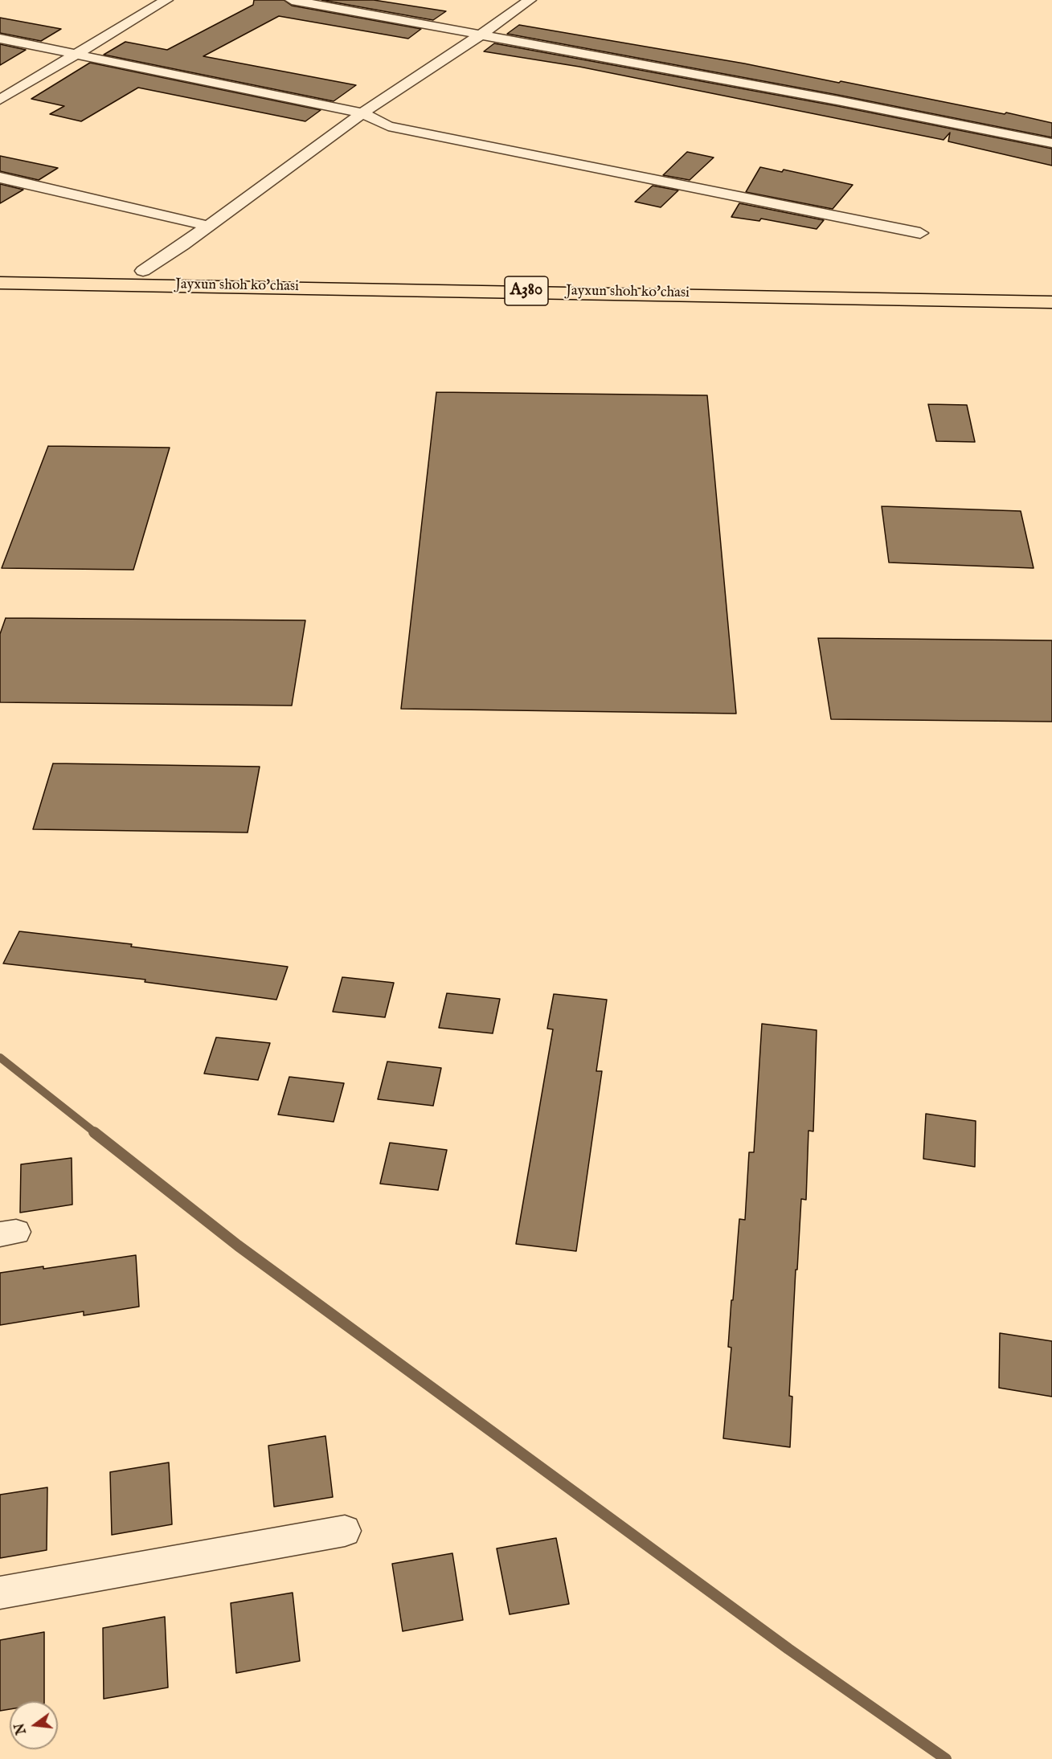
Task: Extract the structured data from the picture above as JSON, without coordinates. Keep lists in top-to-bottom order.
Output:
{
  "streets": {
    "highway": ["Jayxun shoh ko'chasi", "A380"]
  },
  "north": "left"
}
